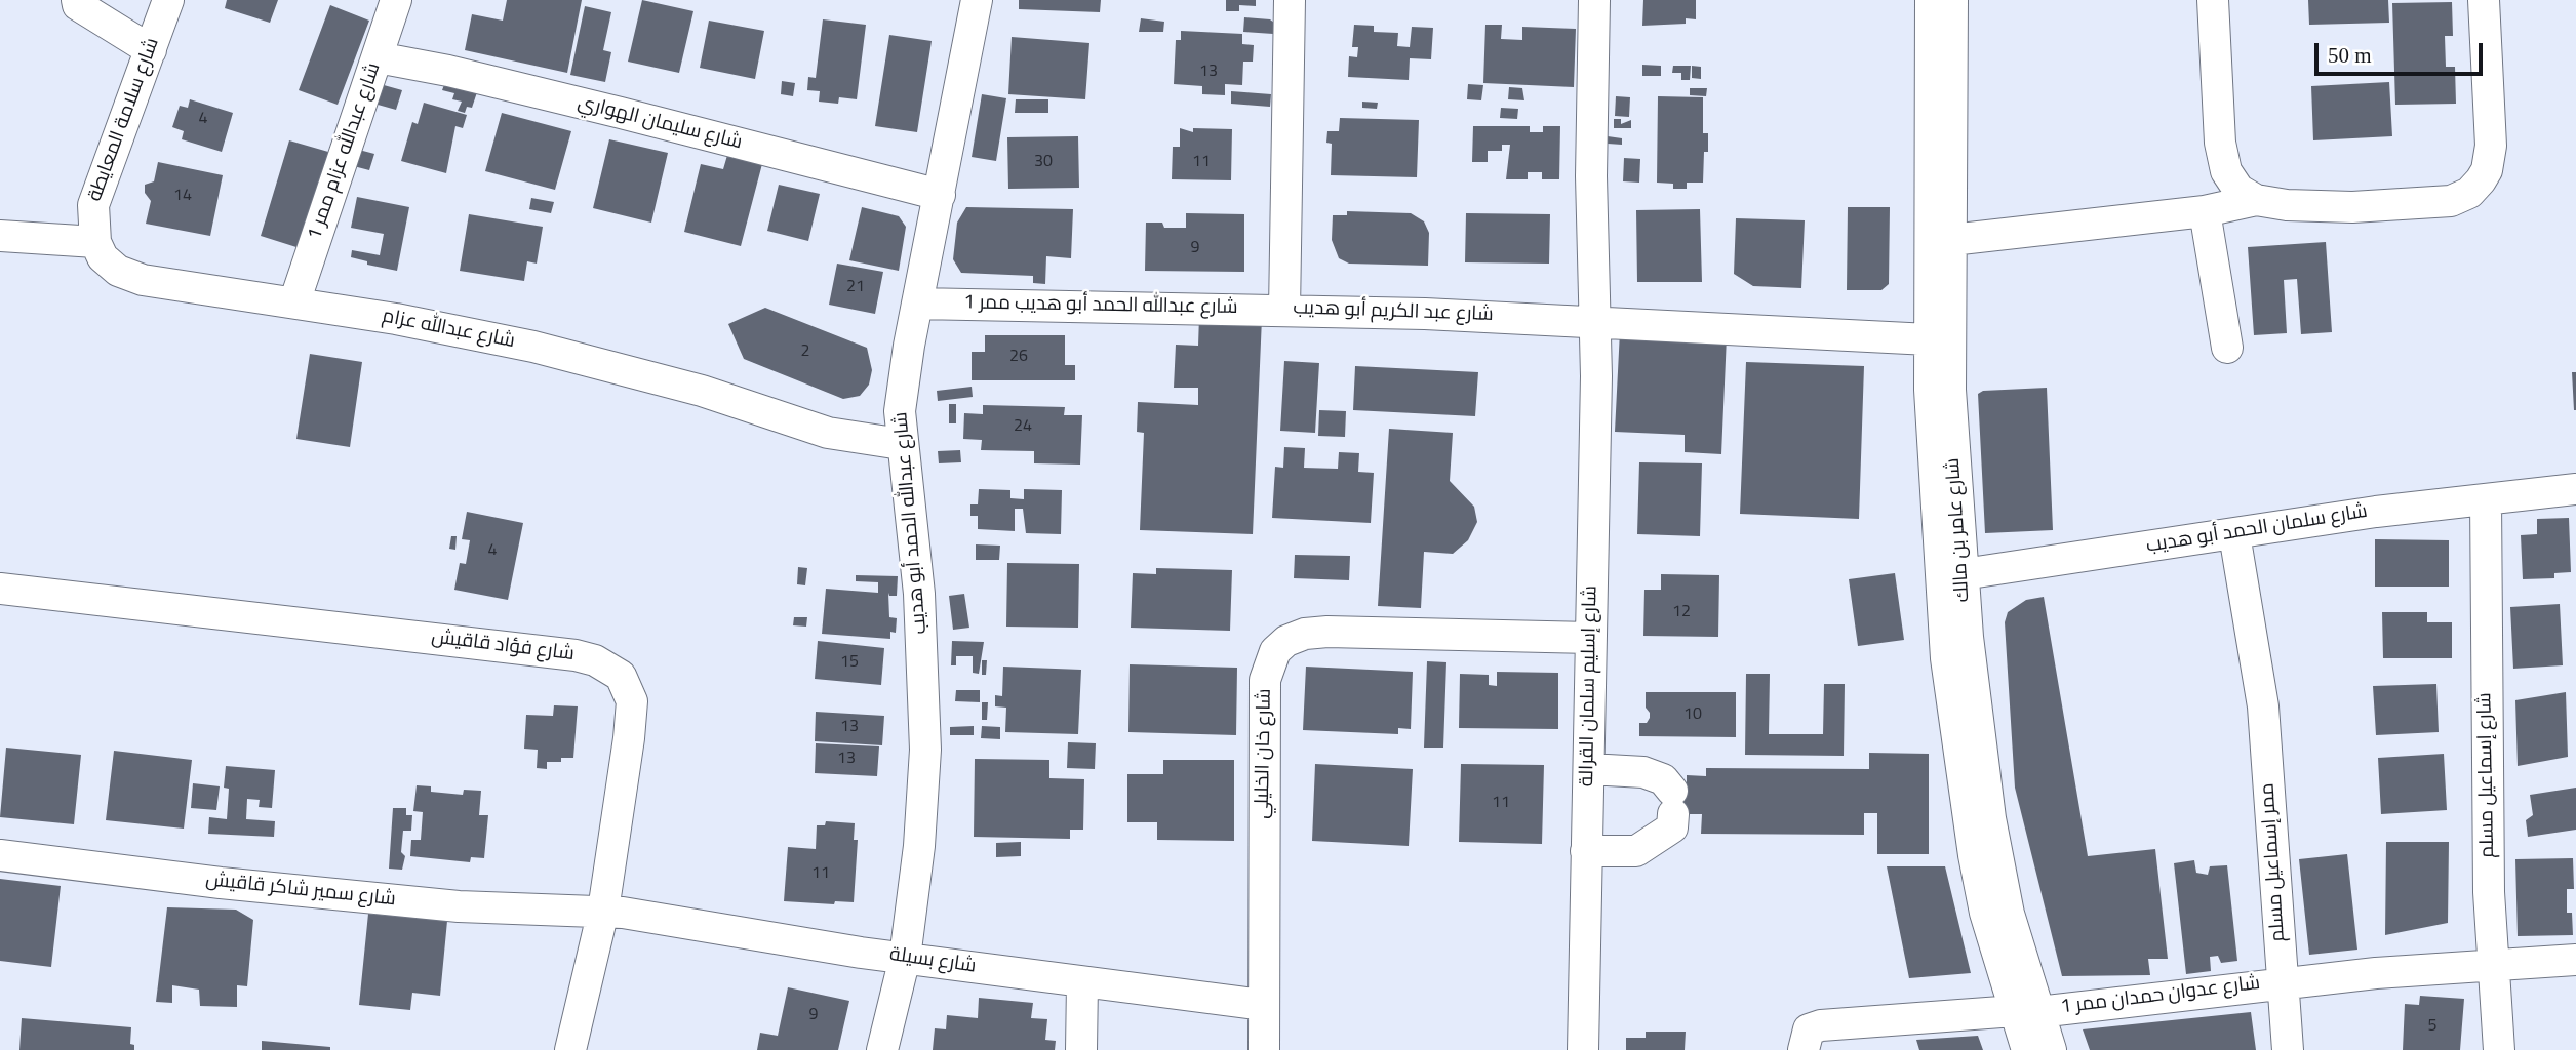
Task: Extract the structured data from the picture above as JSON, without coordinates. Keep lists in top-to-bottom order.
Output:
{
  "streets": {
    "street": [
      "شارع سلامة المعايطة",
      "شارع سليمان الهواري",
      "شارع عبدالله عزام ممر 1",
      "شارع عبدالله الحمد أبو هديب ممر 1",
      "شارع عبد الكريم أبو هديب",
      "شارع عبدالله عزام",
      "شارع عبدالله الحمد أبو هديب",
      "شارع عامر بن مالك",
      "شارع سلمان الحمد أبو هديب",
      "شارع فؤاد قاقيش",
      "شارع إسليم سلمان القرالة",
      "شارع خان الخليلي",
      "شارع إسماعيل مسلم",
      "ممر إسماعيل مسلم",
      "شارع سمير شاكر قاقيش",
      "شارع بسيلة",
      "شارع عدوان حمدان ممر 1"
    ]
  },
  "crossings": [
    ["شارع سلامة المعايطة", "شارع عبدالله عزام"],
    ["شارع سليمان الهواري", "شارع عبدالله عزام ممر 1"],
    ["شارع سليمان الهواري", "شارع عبدالله الحمد أبو هديب"],
    ["شارع عبدالله عزام ممر 1", "شارع عبدالله عزام"],
    ["شارع عبدالله الحمد أبو هديب ممر 1", "شارع عبد الكريم أبو هديب"],
    ["شارع عبدالله الحمد أبو هديب ممر 1", "شارع عبدالله الحمد أبو هديب"],
    ["شارع عبد الكريم أبو هديب", "شارع عامر بن مالك"],
    ["شارع عبد الكريم أبو هديب", "شارع إسليم سلمان القرالة"],
    ["شارع عبدالله عزام", "شارع عبدالله الحمد أبو هديب"],
    ["شارع عبدالله الحمد أبو هديب", "شارع بسيلة"],
    ["شارع عامر بن مالك", "شارع سلمان الحمد أبو هديب"],
    ["شارع عامر بن مالك", "شارع عدوان حمدان ممر 1"],
    ["شارع سلمان الحمد أبو هديب", "شارع إسماعيل مسلم"],
    ["شارع سلمان الحمد أبو هديب", "ممر إسماعيل مسلم"],
    ["شارع فؤاد قاقيش", "شارع سمير شاكر قاقيش"],
    ["شارع فؤاد قاقيش", "شارع بسيلة"],
    ["شارع إسليم سلمان القرالة", "شارع خان الخليلي"],
    ["شارع خان الخليلي", "شارع بسيلة"],
    ["ممر إسماعيل مسلم", "شارع عدوان حمدان ممر 1"],
    ["شارع سمير شاكر قاقيش", "شارع بسيلة"]
  ],
  "house_numbers": [
    "13",
    "4",
    "30",
    "11",
    "14",
    "9",
    "21",
    "2",
    "26",
    "24",
    "4",
    "12",
    "15",
    "10",
    "13",
    "13",
    "11",
    "11",
    "9",
    "5"
  ],
  "scale_bar": "50 m"
}
